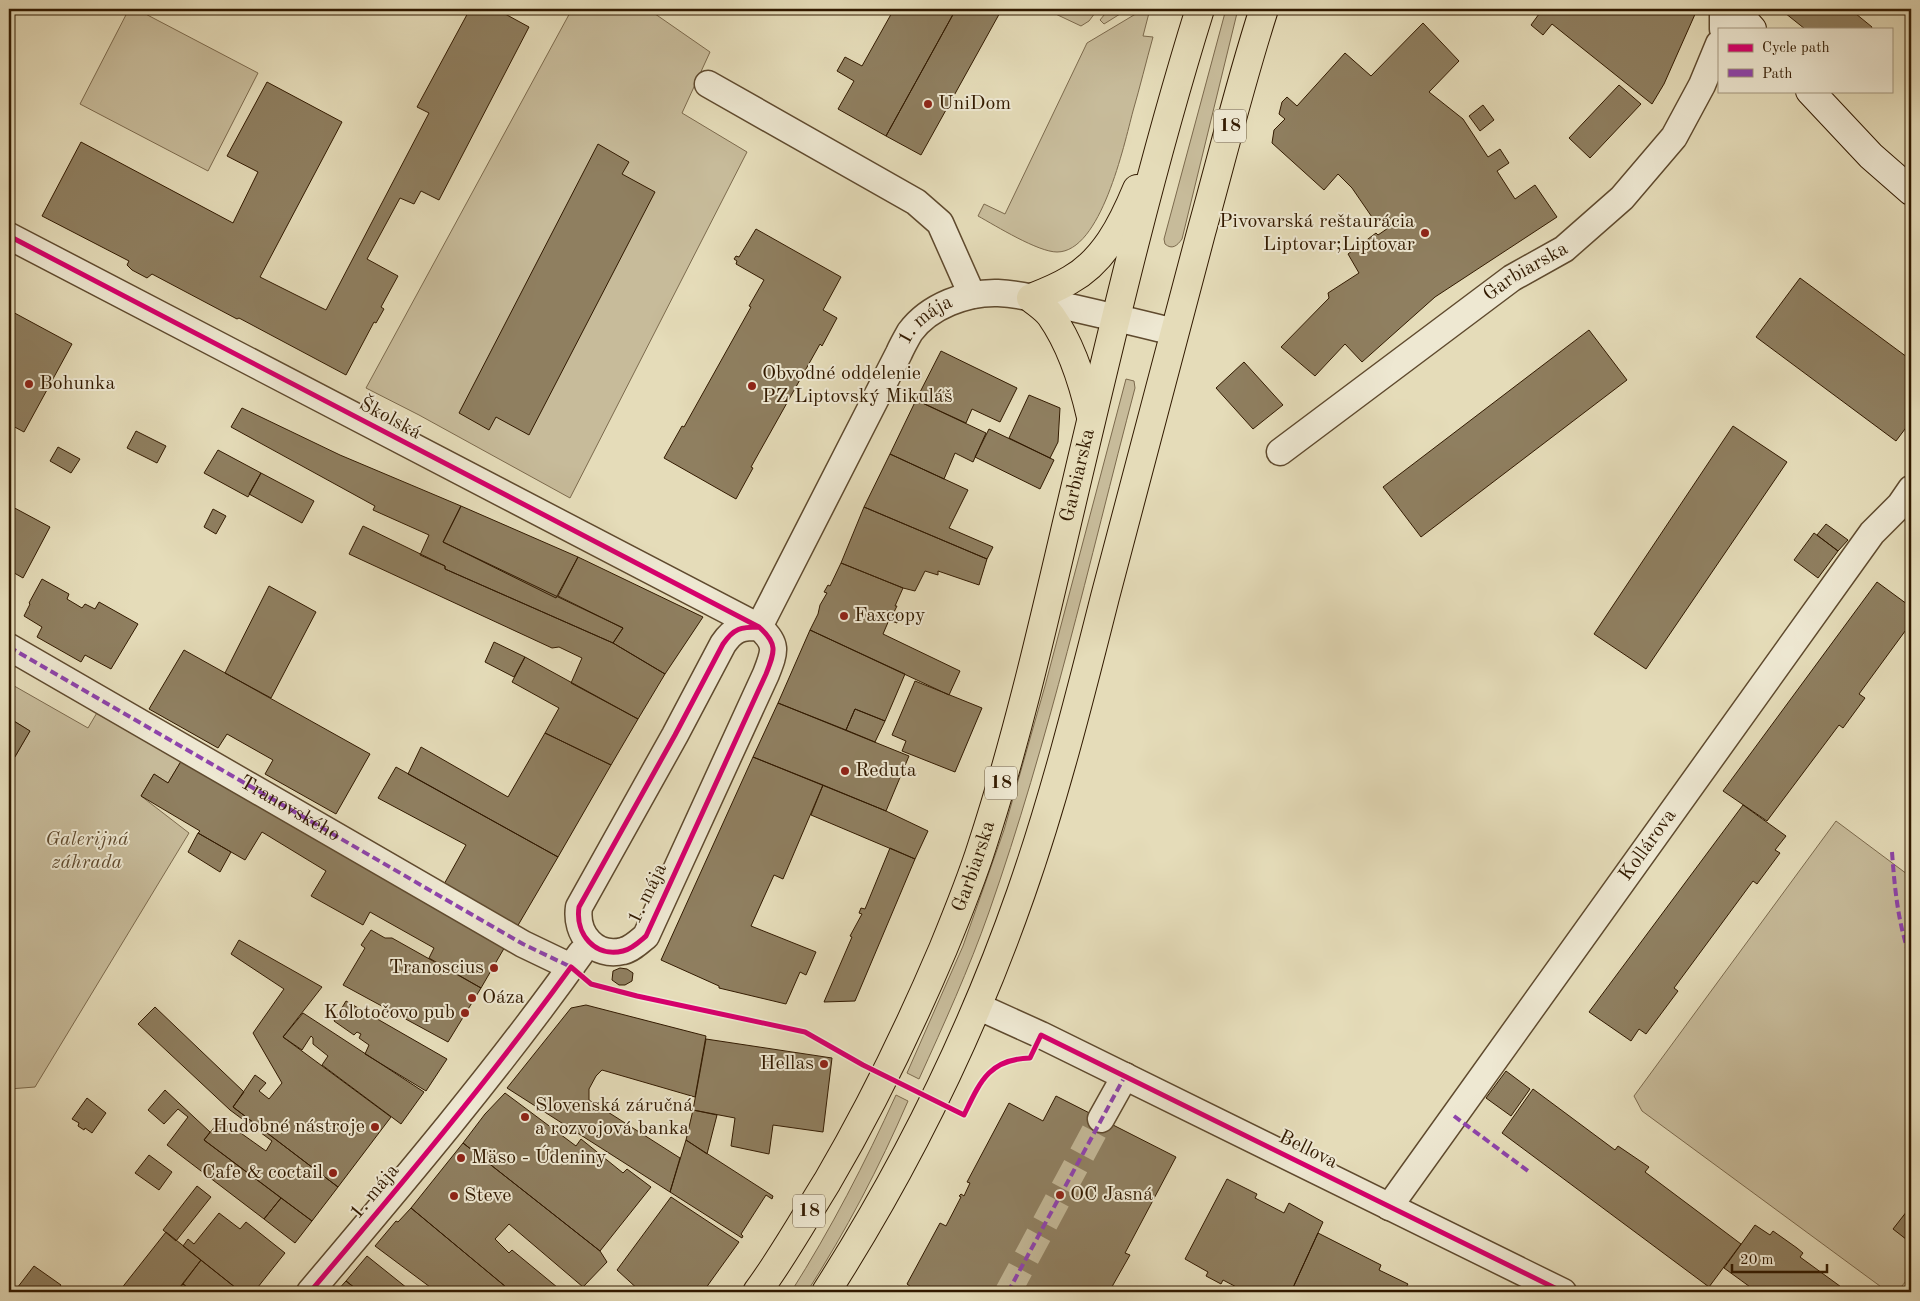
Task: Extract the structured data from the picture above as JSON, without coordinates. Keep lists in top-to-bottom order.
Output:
{
  "streets": {
    "main road": ["18", "Garbiarska"],
    "street": [
      "1. mája",
      "Školská",
      "Tranovského",
      "Kollárova",
      "Bellova"
    ]
  },
  "crossings": [
    ["18", "Garbiarska"],
    ["18", "1. mája"],
    ["18", "Bellova"],
    ["Garbiarska", "1. mája"],
    ["1. mája", "Školská"],
    ["1. mája", "Tranovského"],
    ["Kollárova", "Bellova"]
  ],
  "parks": ["Galerijná záhrada"],
  "places": [
    "UniDom",
    "Pivovarská reštaurácia Liptovar;Liptovar",
    "Bohunka",
    "Obvodné oddelenie PZ Liptovský Mikuláš",
    "Faxcopy",
    "Reduta",
    "Tranoscius",
    "Oáza",
    "Kolotočovo pub",
    "Hellas",
    "Slovenská záručná a rozvojová banka",
    "Hudobné nástroje",
    "Mäso - Údeniny",
    "Cafe & coctail",
    "OC Jasná",
    "Steve"
  ],
  "legend": ["Cycle path", "Path"],
  "scale_bar": "20 m"
}
